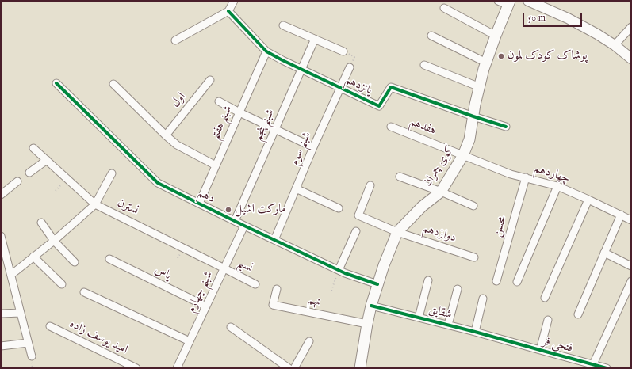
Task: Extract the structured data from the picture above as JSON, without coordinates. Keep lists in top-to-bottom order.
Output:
{
  "streets": {
    "main road": ["کوی چمران"],
    "street": [
      "پانزدهم",
      "اول",
      "شبنم هفتم",
      "شبنم پنجم",
      "هفدهم",
      "شبنم سوم",
      "چهاردهم",
      "دهم",
      "نسترن",
      "محسن",
      "دوازدهم",
      "نسیم",
      "یاس",
      "شبنم چهارم",
      "نهم",
      "شقایق",
      "امید یوسف زاده",
      "فتحی فر"
    ]
  },
  "crossings": [
    ["پانزدهم", "شبنم هفتم"],
    ["پانزدهم", "شبنم پنجم"],
    ["پانزدهم", "شبنم سوم"],
    ["پانزدهم", "کوی چمران"],
    ["شبنم هفتم", "دهم"],
    ["شبنم پنجم", "دهم"],
    ["هفدهم", "کوی چمران"],
    ["هفدهم", "چهاردهم"],
    ["شبنم سوم", "دهم"],
    ["کوی چمران", "چهاردهم"],
    ["کوی چمران", "دهم"],
    ["کوی چمران", "دوازدهم"],
    ["کوی چمران", "نهم"],
    ["کوی چمران", "شقایق"],
    ["چهاردهم", "محسن"],
    ["دهم", "شبنم چهارم"],
    ["نسترن", "نسیم"],
    ["نسترن", "شبنم چهارم"],
    ["نسیم", "شبنم چهارم"],
    ["یاس", "شبنم چهارم"],
    ["شقایق", "فتحی فر"]
  ],
  "places": ["پوشاک کودک لمون", "مارکت اشیل"],
  "scale_bar": "50 m"
}
